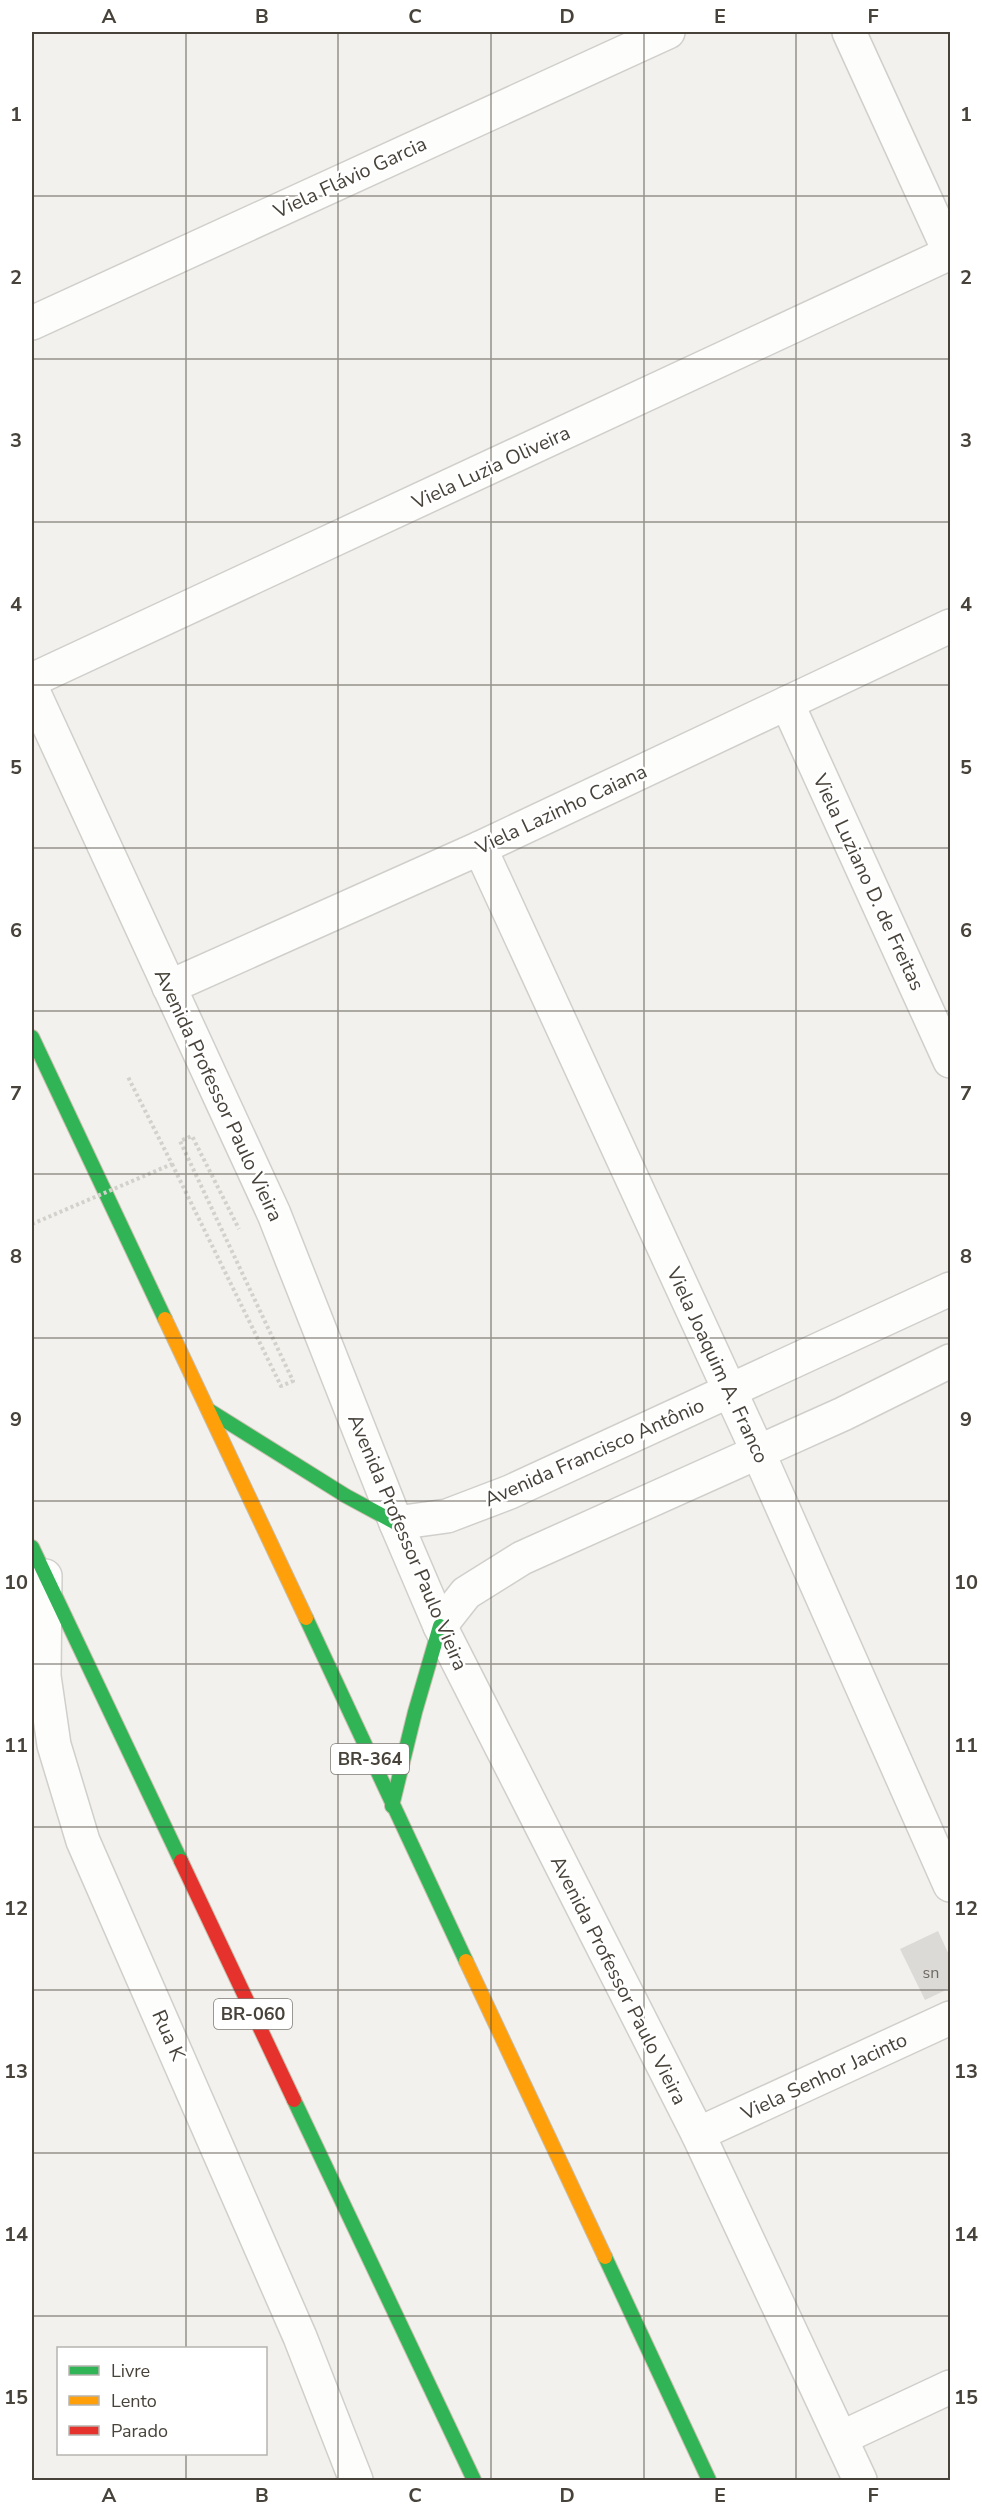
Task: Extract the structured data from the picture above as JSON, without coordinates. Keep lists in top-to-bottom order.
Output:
{
  "streets": {
    "highway": ["BR-364", "BR-060"],
    "street": [
      "Viela Flávio Garcia",
      "Viela Luzia Oliveira",
      "Viela Lazinho Caiana",
      "Viela Luziano D. de Freitas",
      "Avenida Professor Paulo Vieira",
      "Viela Joaquim A. Franco",
      "Avenida Francisco Antônio",
      "Rua K",
      "Viela Senhor Jacinto"
    ]
  },
  "crossings": [
    ["Viela Lazinho Caiana", "Viela Luziano D. de Freitas"],
    ["Viela Lazinho Caiana", "Avenida Professor Paulo Vieira"],
    ["Viela Lazinho Caiana", "Viela Joaquim A. Franco"],
    ["Avenida Professor Paulo Vieira", "Avenida Francisco Antônio"],
    ["Avenida Professor Paulo Vieira", "Viela Senhor Jacinto"],
    ["Viela Joaquim A. Franco", "Avenida Francisco Antônio"],
    ["BR-060", "Rua K"]
  ],
  "house_numbers": ["sn"],
  "legend": ["Livre", "Lento", "Parado"],
  "grid": {
    "columns": [
      "A",
      "B",
      "C",
      "D",
      "E",
      "F"
    ],
    "rows": [
      "1",
      "2",
      "3",
      "4",
      "5",
      "6",
      "7",
      "8",
      "9",
      "10",
      "11",
      "12",
      "13",
      "14",
      "15"
    ]
  }
}
